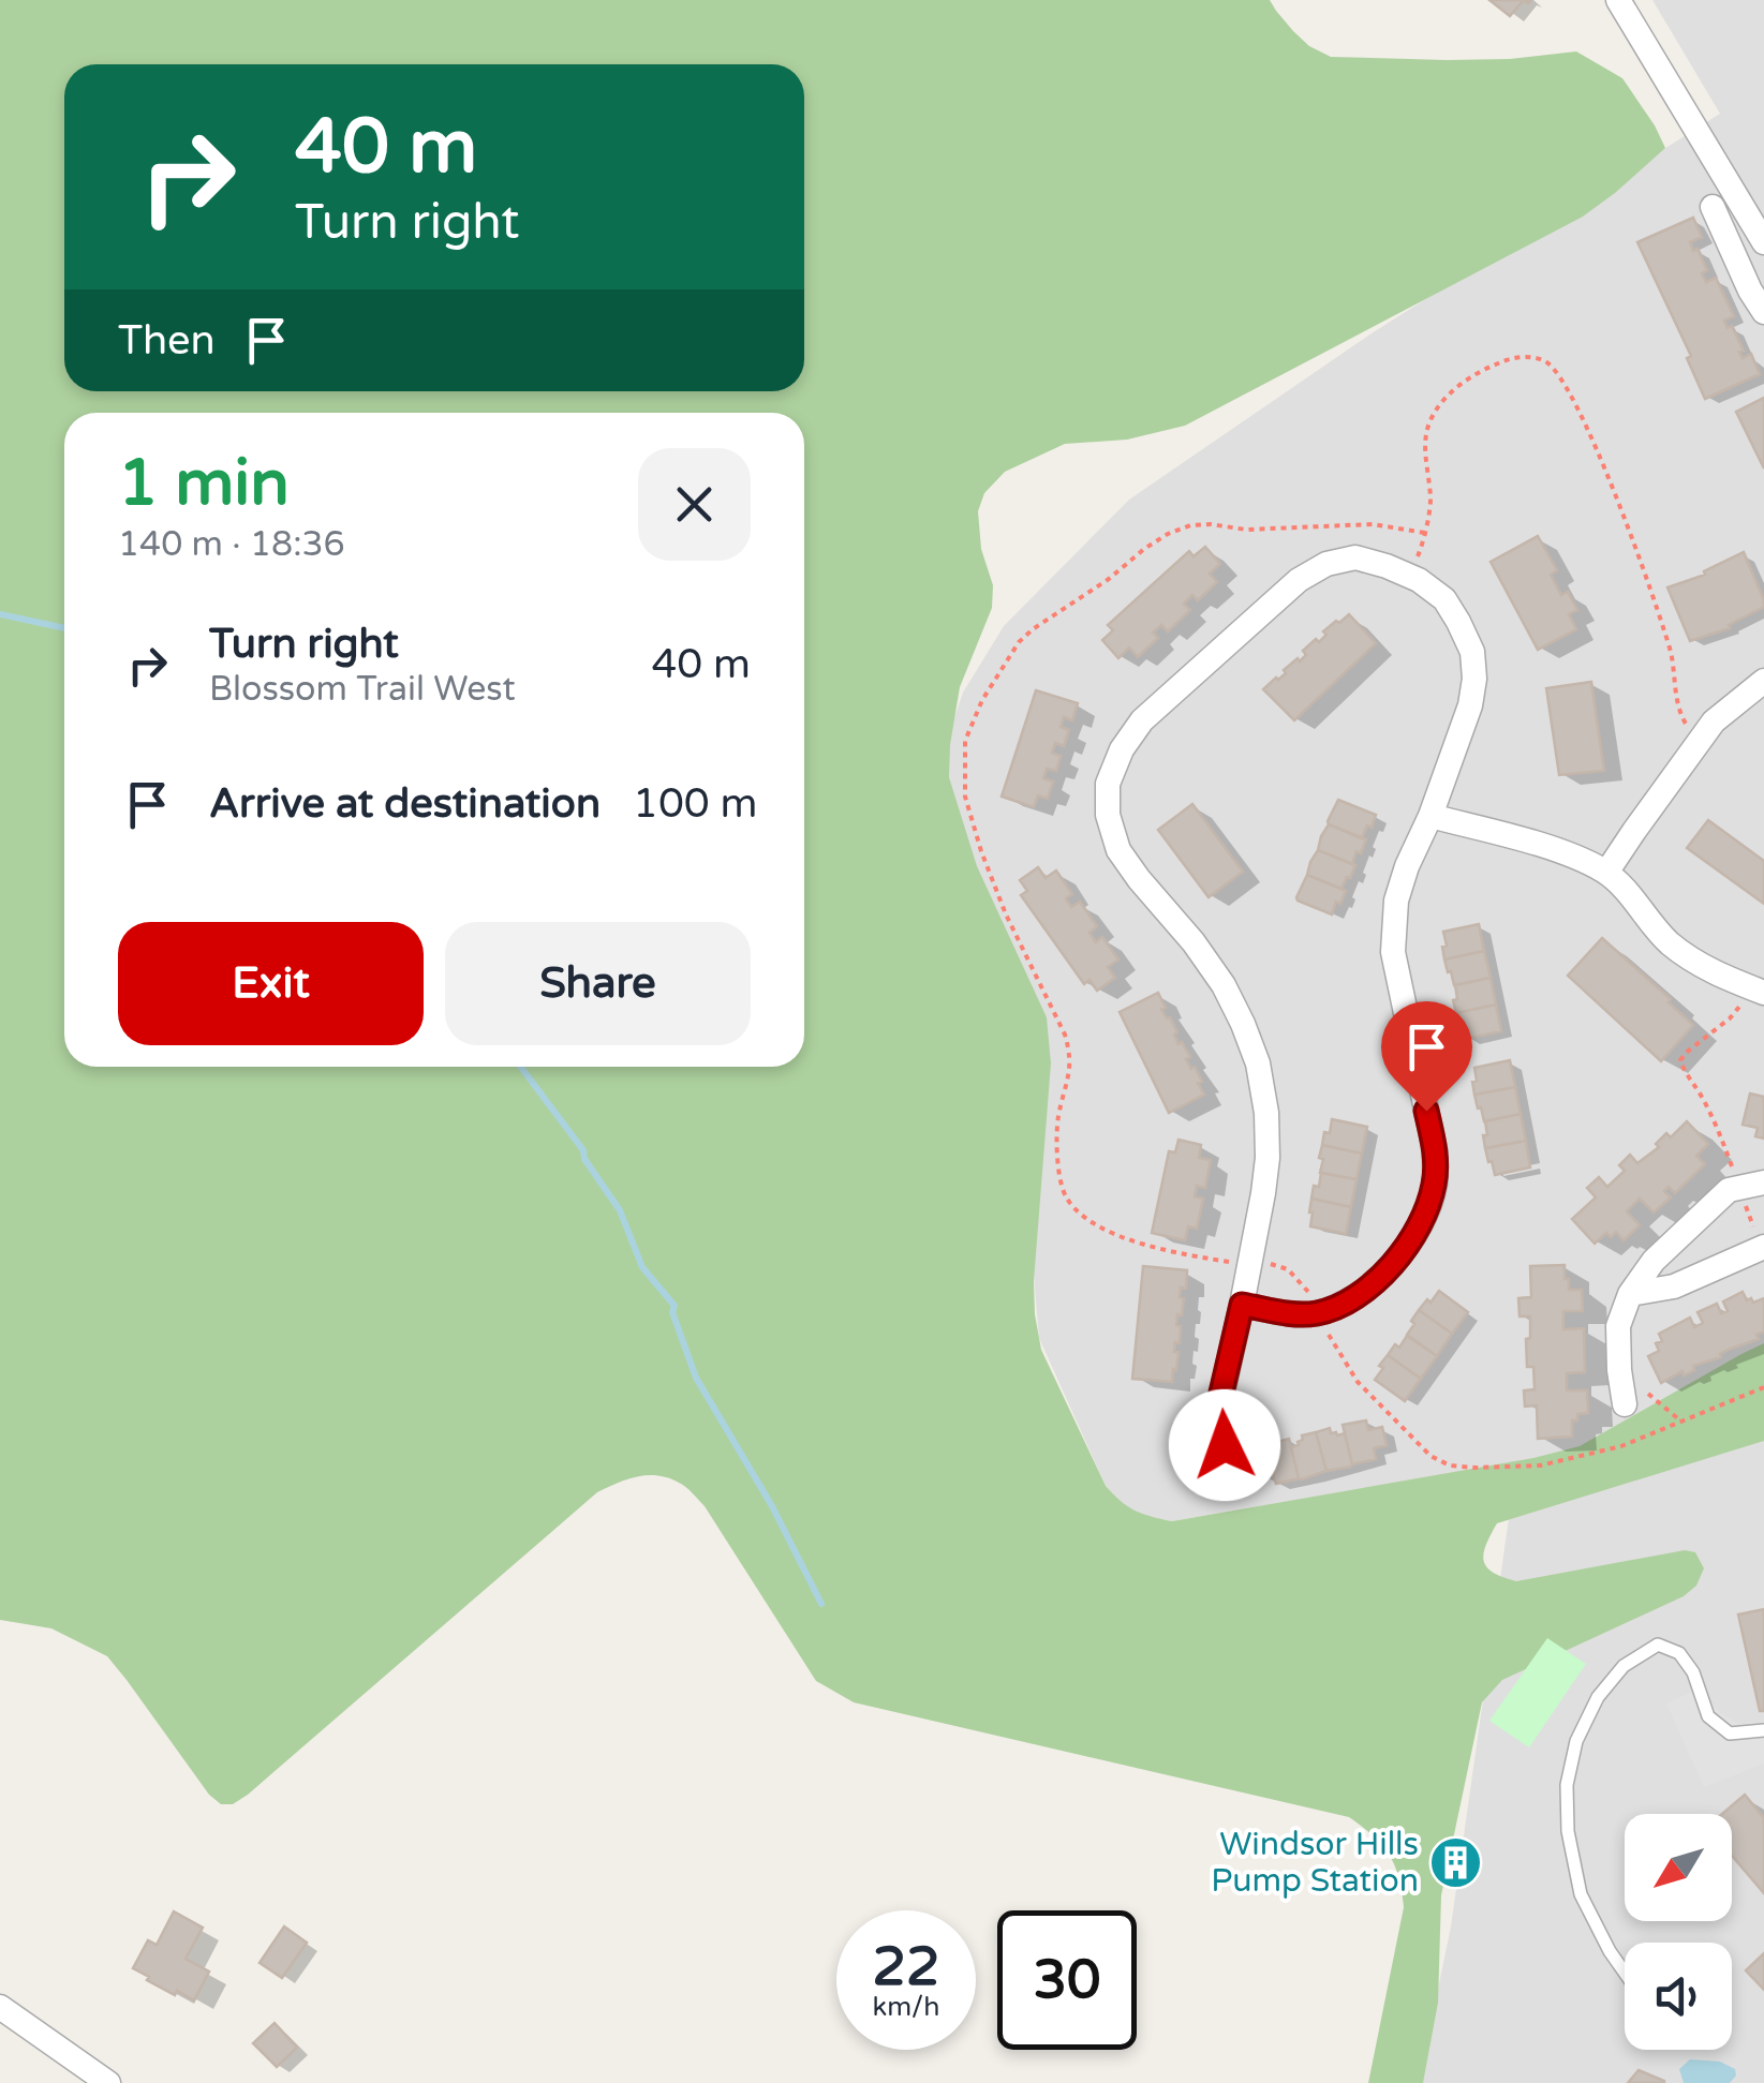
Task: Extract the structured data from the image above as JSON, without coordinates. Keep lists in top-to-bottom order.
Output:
{
  "places": {
    "building": ["Windsor Hills Pump Station"]
  },
  "north": "bottom left",
  "page": {
    "turn": ["40 m", "Turn right"],
    "then": "Then",
    "heading": ["1 min", "140 m · 18:36"],
    "list": [
      {
        "name": "Turn right",
        "note": "Blossom Trail West",
        "value": "40 m"
      },
      {
        "name": "Arrive at destination",
        "value": "100 m"
      }
    ],
    "buttons": ["Exit", "Share"],
    "speed": "22 km/h",
    "limit": "30"
  }
}
